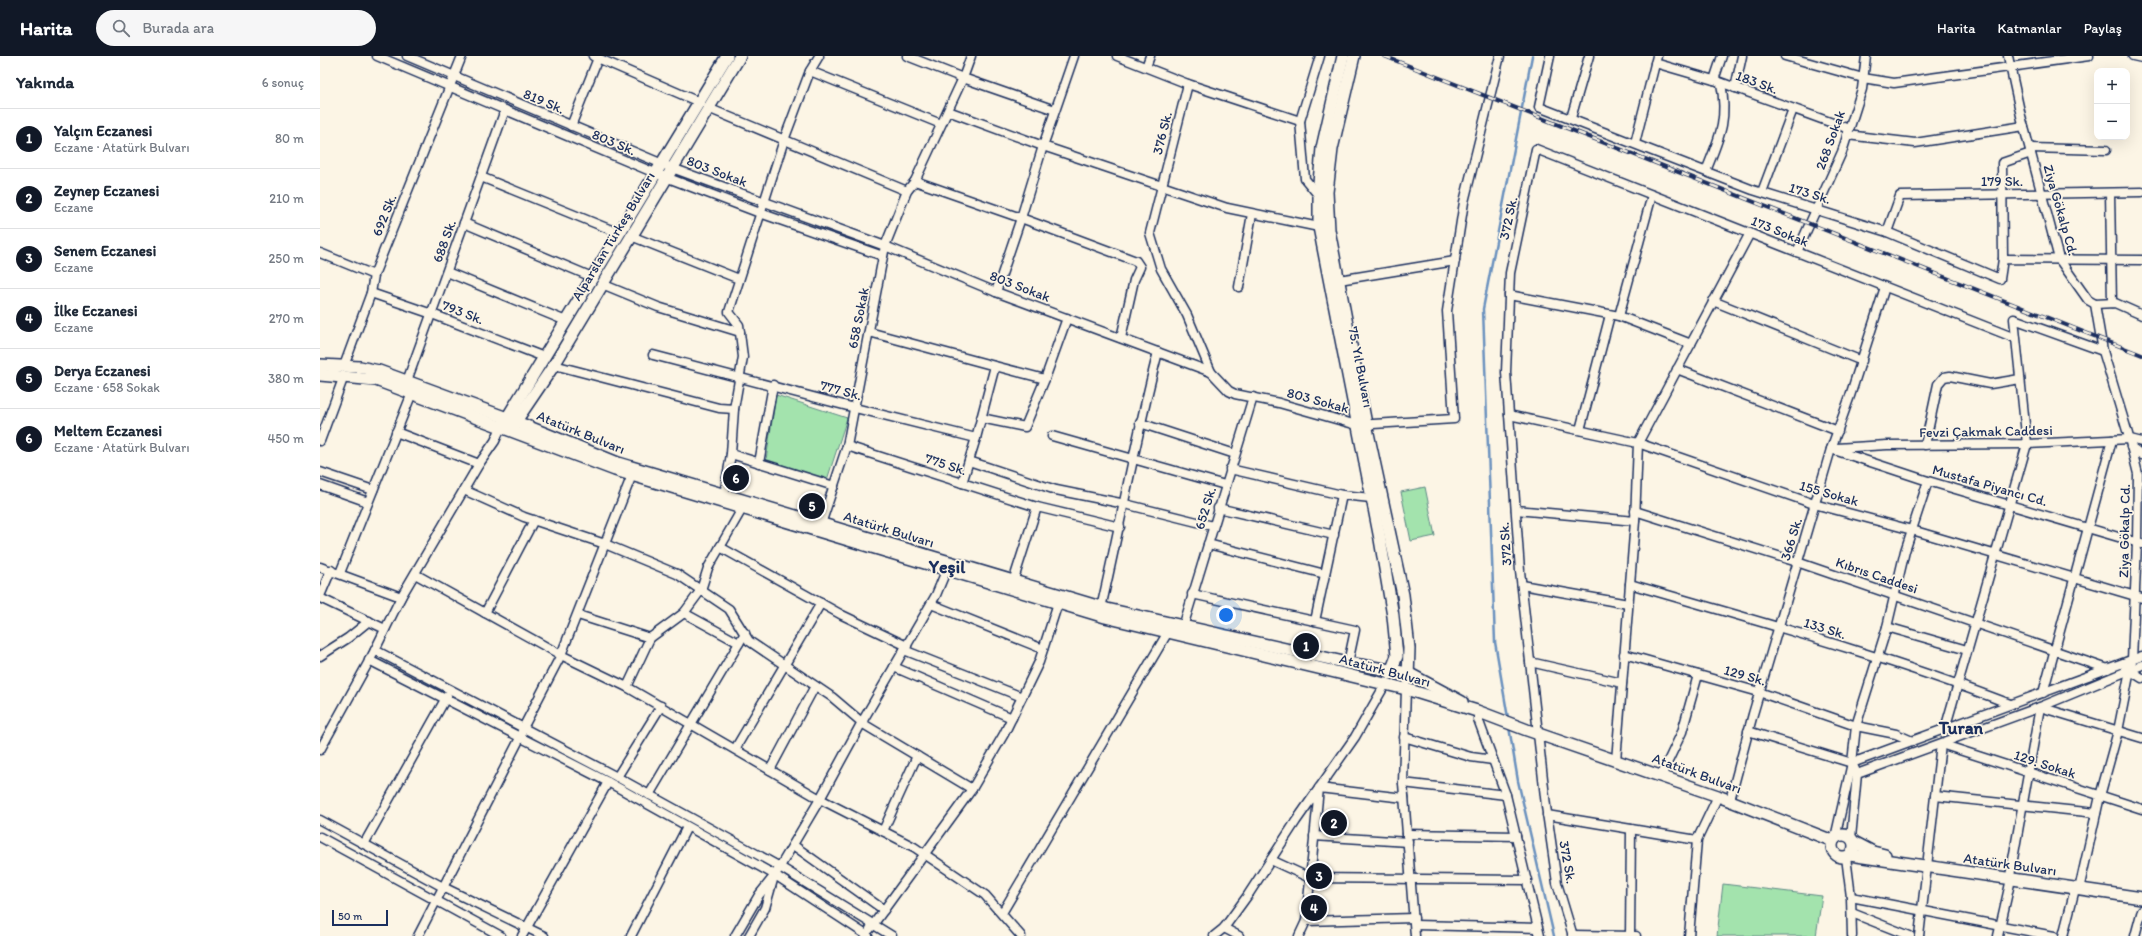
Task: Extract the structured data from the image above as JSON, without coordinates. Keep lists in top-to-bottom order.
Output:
{
  "streets": {
    "main road": ["Alparslan Türkeş Bulvarı", "75. Yıl Bulvarı", "Atatürk Bulvarı"],
    "street": [
      "183 Sk.",
      "819 Sk.",
      "376 Sk.",
      "268 Sokak",
      "803 Sk.",
      "803 Sokak",
      "179 Sk.",
      "173 Sk.",
      "Ziya Gökalp Cd.",
      "692 Sk.",
      "372 Sk.",
      "173 Sokak",
      "688 Sk.",
      "793 Sk.",
      "658 Sokak",
      "777 Sk.",
      "Fevzi Çakmak Caddesi",
      "775 Sk.",
      "Mustafa Piyancı Cd.",
      "155 Sokak",
      "652 Sk.",
      "366 Sk.",
      "Kıbrıs Caddesi",
      "133 Sk.",
      "129 Sk.",
      "129. Sokak"
    ]
  },
  "crossings": [
    ["183 Sk.", "268 Sokak"],
    ["183 Sk.", "Ziya Gökalp Cd."],
    ["819 Sk.", "803 Sk."],
    ["819 Sk.", "803 Sokak"],
    ["819 Sk.", "692 Sk."],
    ["819 Sk.", "Alparslan Türkeş Bulvarı"],
    ["376 Sk.", "803 Sokak"],
    ["268 Sokak", "173 Sk."],
    ["268 Sokak", "173 Sokak"],
    ["803 Sk.", "803 Sokak"],
    ["803 Sk.", "692 Sk."],
    ["803 Sk.", "Alparslan Türkeş Bulvarı"],
    ["803 Sk.", "688 Sk."],
    ["803 Sk.", "658 Sokak"],
    ["803 Sokak", "Alparslan Türkeş Bulvarı"],
    ["803 Sokak", "658 Sokak"],
    ["803 Sokak", "75. Yıl Bulvarı"],
    ["803 Sokak", "652 Sk."],
    ["179 Sk.", "173 Sk."],
    ["179 Sk.", "Ziya Gökalp Cd."],
    ["Ziya Gökalp Cd.", "Fevzi Çakmak Caddesi"],
    ["Ziya Gökalp Cd.", "Atatürk Bulvarı"],
    ["Ziya Gökalp Cd.", "Mustafa Piyancı Cd."],
    ["Ziya Gökalp Cd.", "155 Sokak"],
    ["Ziya Gökalp Cd.", "129. Sokak"],
    ["692 Sk.", "793 Sk."],
    ["692 Sk.", "Atatürk Bulvarı"],
    ["372 Sk.", "173 Sokak"],
    ["372 Sk.", "Atatürk Bulvarı"],
    ["372 Sk.", "155 Sokak"],
    ["173 Sokak", "366 Sk."],
    ["Alparslan Türkeş Bulvarı", "793 Sk."],
    ["Alparslan Türkeş Bulvarı", "Atatürk Bulvarı"],
    ["688 Sk.", "793 Sk."],
    ["688 Sk.", "Atatürk Bulvarı"],
    ["658 Sokak", "777 Sk."],
    ["658 Sokak", "Atatürk Bulvarı"],
    ["658 Sokak", "775 Sk."],
    ["75. Yıl Bulvarı", "Atatürk Bulvarı"],
    ["Fevzi Çakmak Caddesi", "Mustafa Piyancı Cd."],
    ["Fevzi Çakmak Caddesi", "366 Sk."],
    ["Atatürk Bulvarı", "652 Sk."],
    ["Atatürk Bulvarı", "366 Sk."],
    ["Mustafa Piyancı Cd.", "366 Sk."],
    ["155 Sokak", "366 Sk."],
    ["366 Sk.", "Kıbrıs Caddesi"],
    ["366 Sk.", "133 Sk."],
    ["366 Sk.", "129 Sk."]
  ],
  "districts": ["Yeşil", "Turan"],
  "scale_bar": "50 m",
  "page": {
    "header": "Harita",
    "search": "Burada ara",
    "nav": ["Harita", "Katmanlar", "Paylaş"],
    "heading": ["Yakında", "6 sonuç"],
    "map_buttons": ["+", "−"],
    "list": [
      {
        "mark": "1",
        "name": "Yalçın Eczanesi",
        "note": "Eczane · Atatürk Bulvarı",
        "value": "80 m"
      },
      {
        "mark": "2",
        "name": "Zeynep Eczanesi",
        "note": "Eczane",
        "value": "210 m"
      },
      {
        "mark": "3",
        "name": "Senem Eczanesi",
        "note": "Eczane",
        "value": "250 m"
      },
      {
        "mark": "4",
        "name": "İlke Eczanesi",
        "note": "Eczane",
        "value": "270 m"
      },
      {
        "mark": "5",
        "name": "Derya Eczanesi",
        "note": "Eczane · 658 Sokak",
        "value": "380 m"
      },
      {
        "mark": "6",
        "name": "Meltem Eczanesi",
        "note": "Eczane · Atatürk Bulvarı",
        "value": "450 m"
      }
    ],
    "pins": [
      "6",
      "5",
      "1",
      "2",
      "3",
      "4"
    ],
    "scale": "50 m"
  }
}
